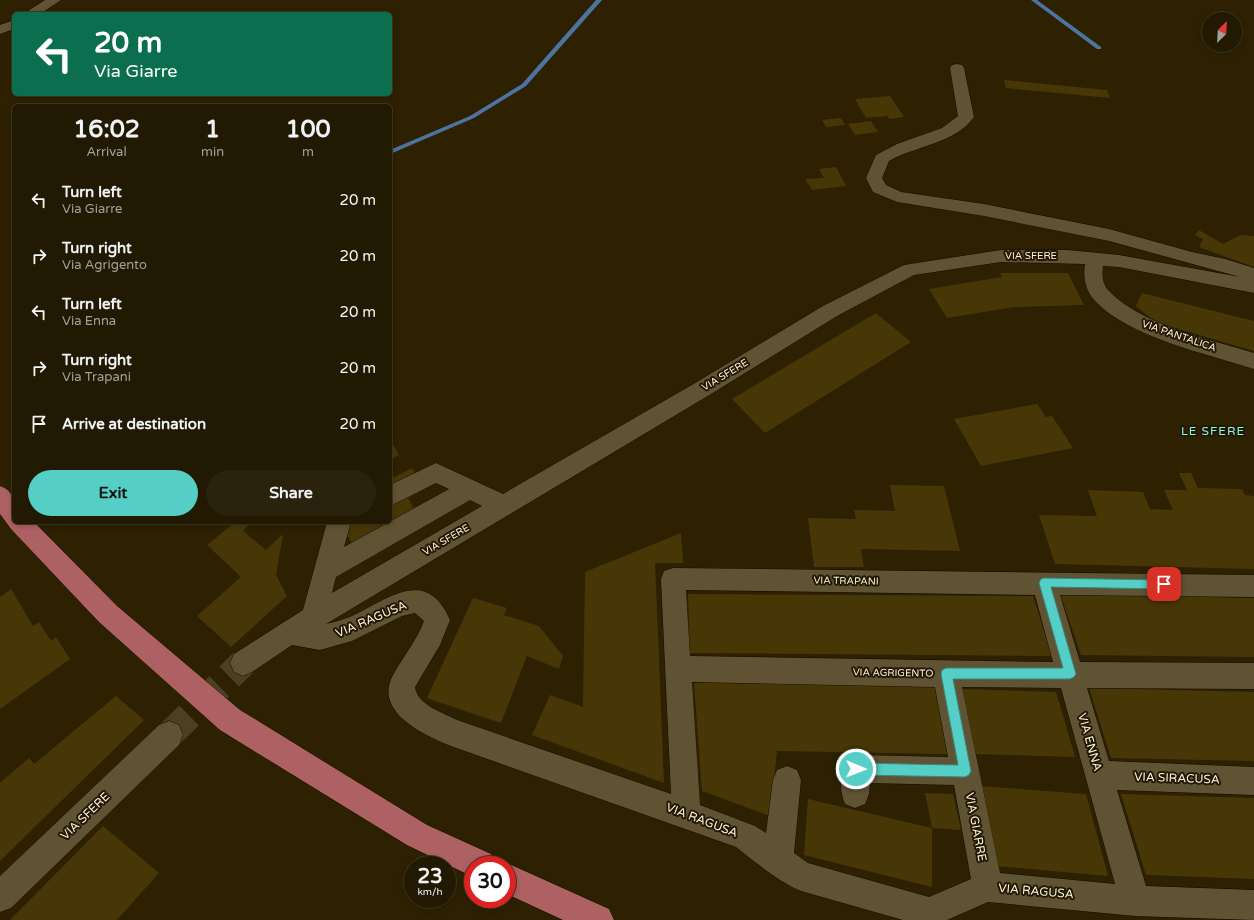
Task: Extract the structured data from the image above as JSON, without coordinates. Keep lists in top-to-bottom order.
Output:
{
  "streets": {
    "street": [
      "VIA SFERE",
      "VIA PANTALICA",
      "VIA TRAPANI",
      "VIA RAGUSA",
      "VIA AGRIGENTO",
      "VIA ENNA",
      "VIA SIRACUSA",
      "VIA GIARRE"
    ]
  },
  "crossings": [
    ["VIA SFERE", "VIA PANTALICA"],
    ["VIA SFERE", "VIA RAGUSA"],
    ["VIA TRAPANI", "VIA RAGUSA"],
    ["VIA TRAPANI", "VIA AGRIGENTO"],
    ["VIA TRAPANI", "VIA ENNA"],
    ["VIA RAGUSA", "VIA ENNA"],
    ["VIA RAGUSA", "VIA GIARRE"],
    ["VIA AGRIGENTO", "VIA ENNA"],
    ["VIA AGRIGENTO", "VIA GIARRE"],
    ["VIA ENNA", "VIA SIRACUSA"]
  ],
  "districts": ["LE SFERE"],
  "north": "top right",
  "page": {
    "turn": ["20 m", "Via Giarre"],
    "eta": [
      "16:02",
      "Arrival",
      "1",
      "min",
      "100",
      "m"
    ],
    "list": [
      {
        "name": "Turn left",
        "note": "Via Giarre",
        "value": "20 m"
      },
      {
        "name": "Turn right",
        "note": "Via Agrigento",
        "value": "20 m"
      },
      {
        "name": "Turn left",
        "note": "Via Enna",
        "value": "20 m"
      },
      {
        "name": "Turn right",
        "note": "Via Trapani",
        "value": "20 m"
      },
      {
        "name": "Arrive at destination",
        "value": "20 m"
      }
    ],
    "buttons": ["Exit", "Share"],
    "speed": "23 km/h",
    "limit": "30"
  }
}
